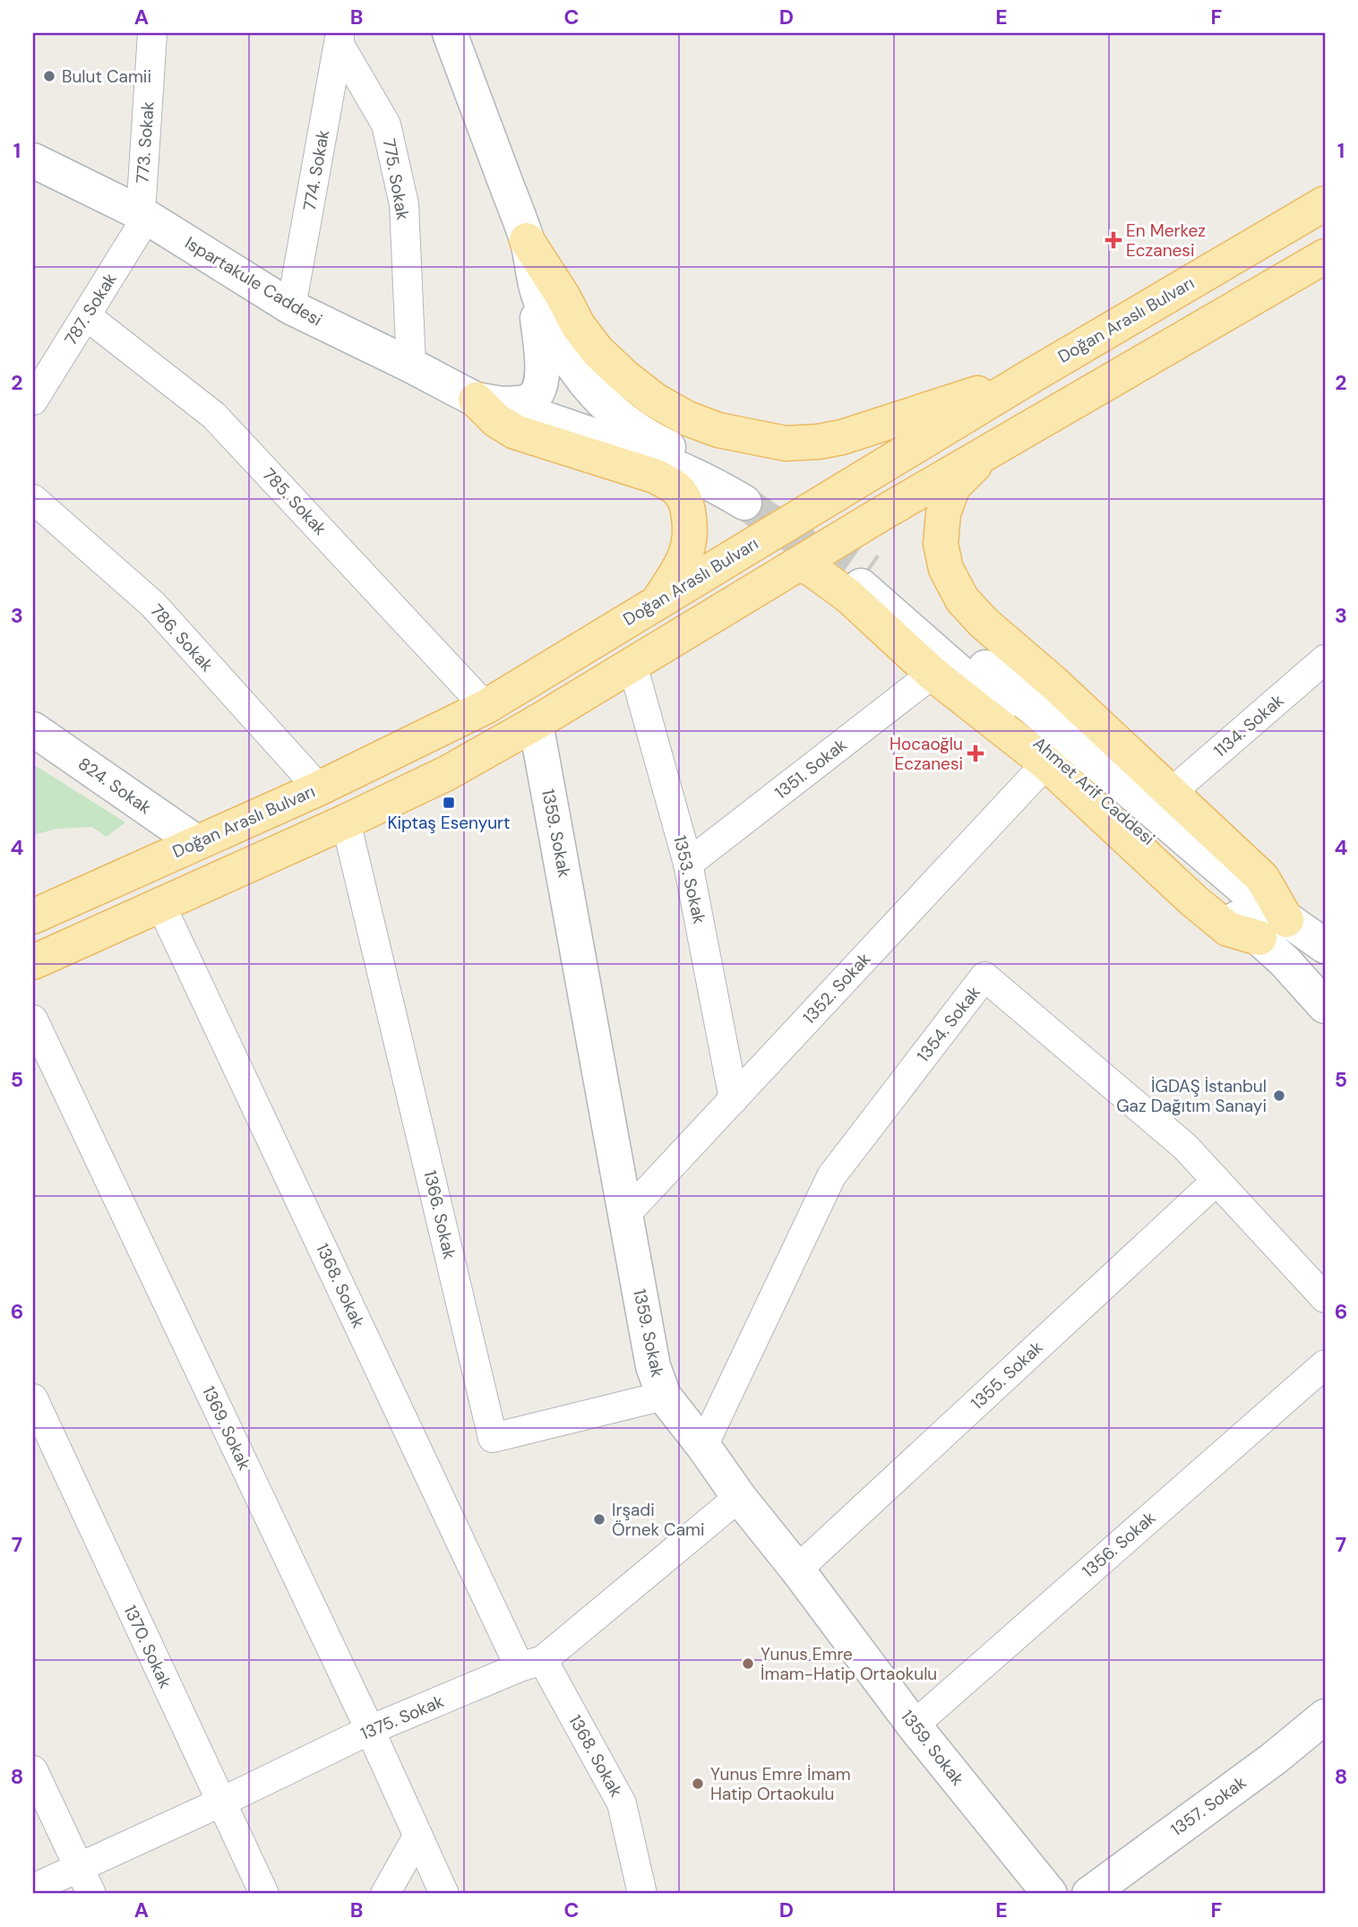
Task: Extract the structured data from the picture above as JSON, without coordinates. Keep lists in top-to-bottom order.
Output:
{
  "streets": {
    "main road": ["Doğan Araslı Bulvarı"],
    "street": [
      "773. Sokak",
      "774. Sokak",
      "775. Sokak",
      "Ispartakule Caddesi",
      "787. Sokak",
      "785. Sokak",
      "786. Sokak",
      "1134. Sokak",
      "1351. Sokak",
      "824. Sokak",
      "Ahmet Arif Caddesi",
      "1359. Sokak",
      "1353. Sokak",
      "1352. Sokak",
      "1354. Sokak",
      "1366. Sokak",
      "1368. Sokak",
      "1355. Sokak",
      "1369. Sokak",
      "1356. Sokak",
      "1370. Sokak",
      "1375. Sokak",
      "1357. Sokak"
    ]
  },
  "crossings": [
    ["773. Sokak", "Ispartakule Caddesi"],
    ["773. Sokak", "787. Sokak"],
    ["774. Sokak", "775. Sokak"],
    ["774. Sokak", "Ispartakule Caddesi"],
    ["775. Sokak", "Ispartakule Caddesi"],
    ["Ispartakule Caddesi", "787. Sokak"],
    ["787. Sokak", "785. Sokak"],
    ["Doğan Araslı Bulvarı", "785. Sokak"],
    ["Doğan Araslı Bulvarı", "786. Sokak"],
    ["Doğan Araslı Bulvarı", "824. Sokak"],
    ["1351. Sokak", "1353. Sokak"],
    ["1359. Sokak", "1352. Sokak"],
    ["1359. Sokak", "1354. Sokak"],
    ["1359. Sokak", "1366. Sokak"],
    ["1359. Sokak", "1355. Sokak"],
    ["1359. Sokak", "1356. Sokak"],
    ["1359. Sokak", "1375. Sokak"],
    ["1353. Sokak", "1352. Sokak"],
    ["1354. Sokak", "1355. Sokak"],
    ["1368. Sokak", "1375. Sokak"],
    ["1369. Sokak", "1375. Sokak"],
    ["1370. Sokak", "1375. Sokak"]
  ],
  "places": {
    "other": [
      "Bulut Camii",
      "İGDAŞ İstanbul Gaz Dağıtım Sanayi",
      "Irşadi Örnek Cami",
      "Yunus Emre İmam-Hatip Ortaokulu",
      "Yunus Emre İmam Hatip Ortaokulu"
    ],
    "health": ["En Merkez Eczanesi", "Hocaoğlu Eczanesi"],
    "transit": ["Kiptaş Esenyurt"]
  },
  "grid": {
    "columns": [
      "A",
      "B",
      "C",
      "D",
      "E",
      "F"
    ],
    "rows": [
      "1",
      "2",
      "3",
      "4",
      "5",
      "6",
      "7",
      "8"
    ]
  }
}
